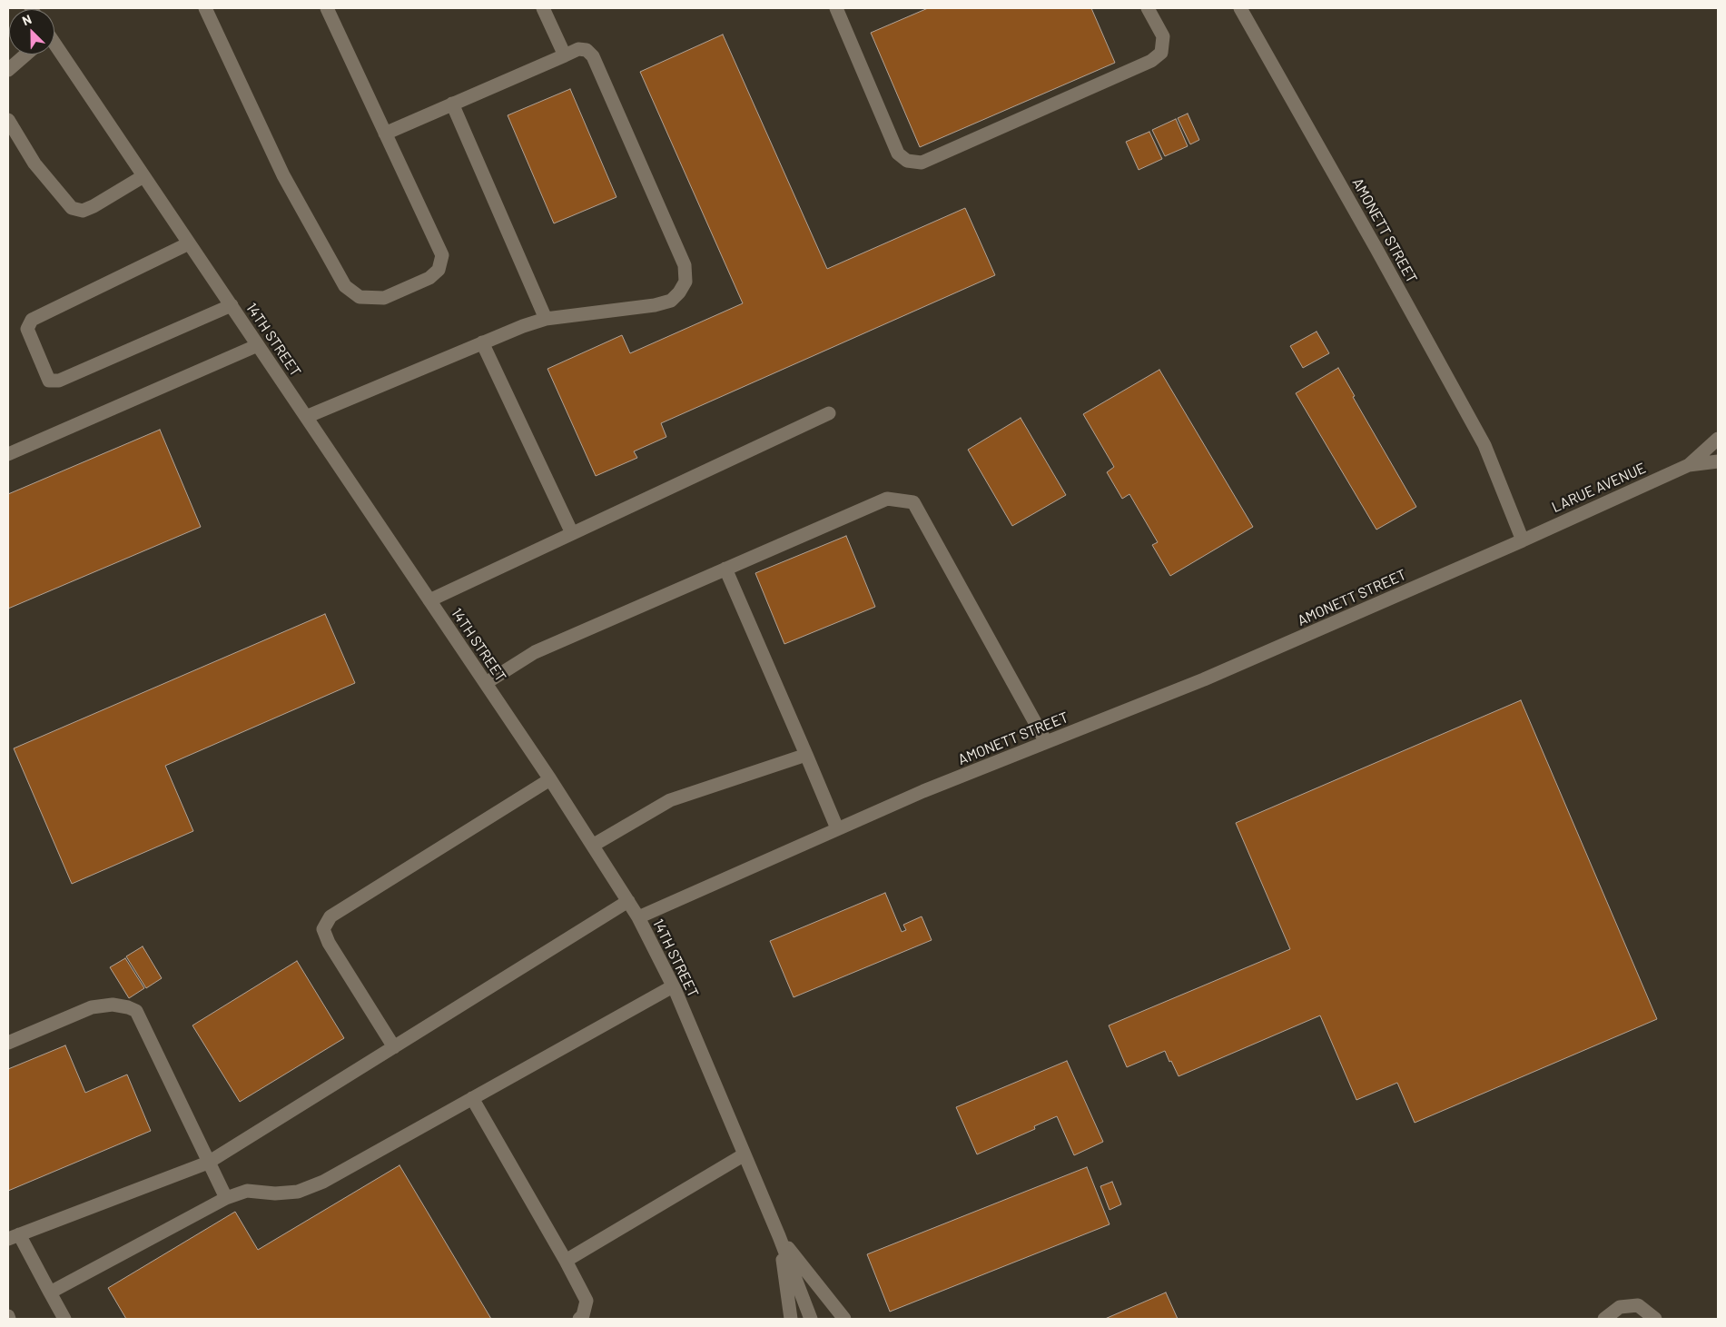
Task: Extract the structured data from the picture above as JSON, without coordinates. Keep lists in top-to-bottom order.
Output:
{
  "streets": {
    "street": ["AMONETT STREET", "14TH STREET", "LARUE AVENUE"]
  },
  "crossings": [
    ["AMONETT STREET", "14TH STREET"],
    ["AMONETT STREET", "LARUE AVENUE"]
  ],
  "north": "top left"
}
